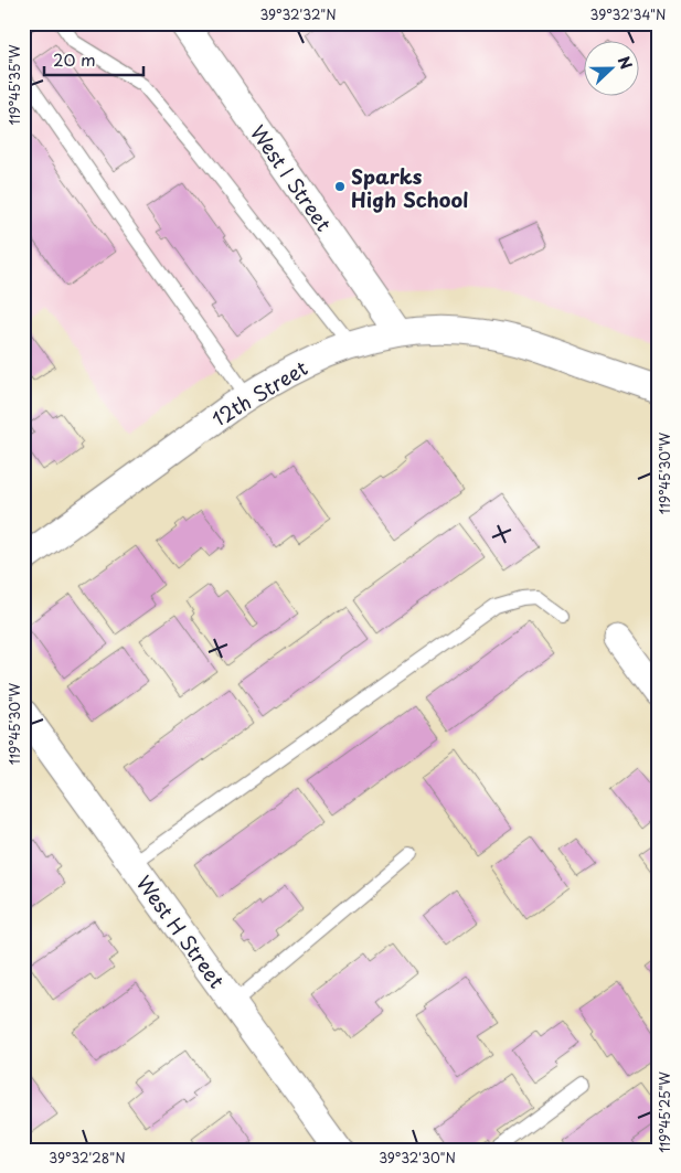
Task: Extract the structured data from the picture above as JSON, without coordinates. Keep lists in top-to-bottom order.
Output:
{
  "streets": {
    "street": ["West I Street", "12th Street", "West H Street"]
  },
  "crossings": [
    ["West I Street", "12th Street"]
  ],
  "places": ["Sparks High School"],
  "scale_bar": "20 m",
  "north": "right",
  "coordinates": [
    "39°32'32\"N",
    "39°32'34\"N",
    "119°45'35\"W",
    "119°45'30\"W",
    "119°45'25\"W",
    "39°32'28\"N",
    "39°32'30\"N"
  ]
}
